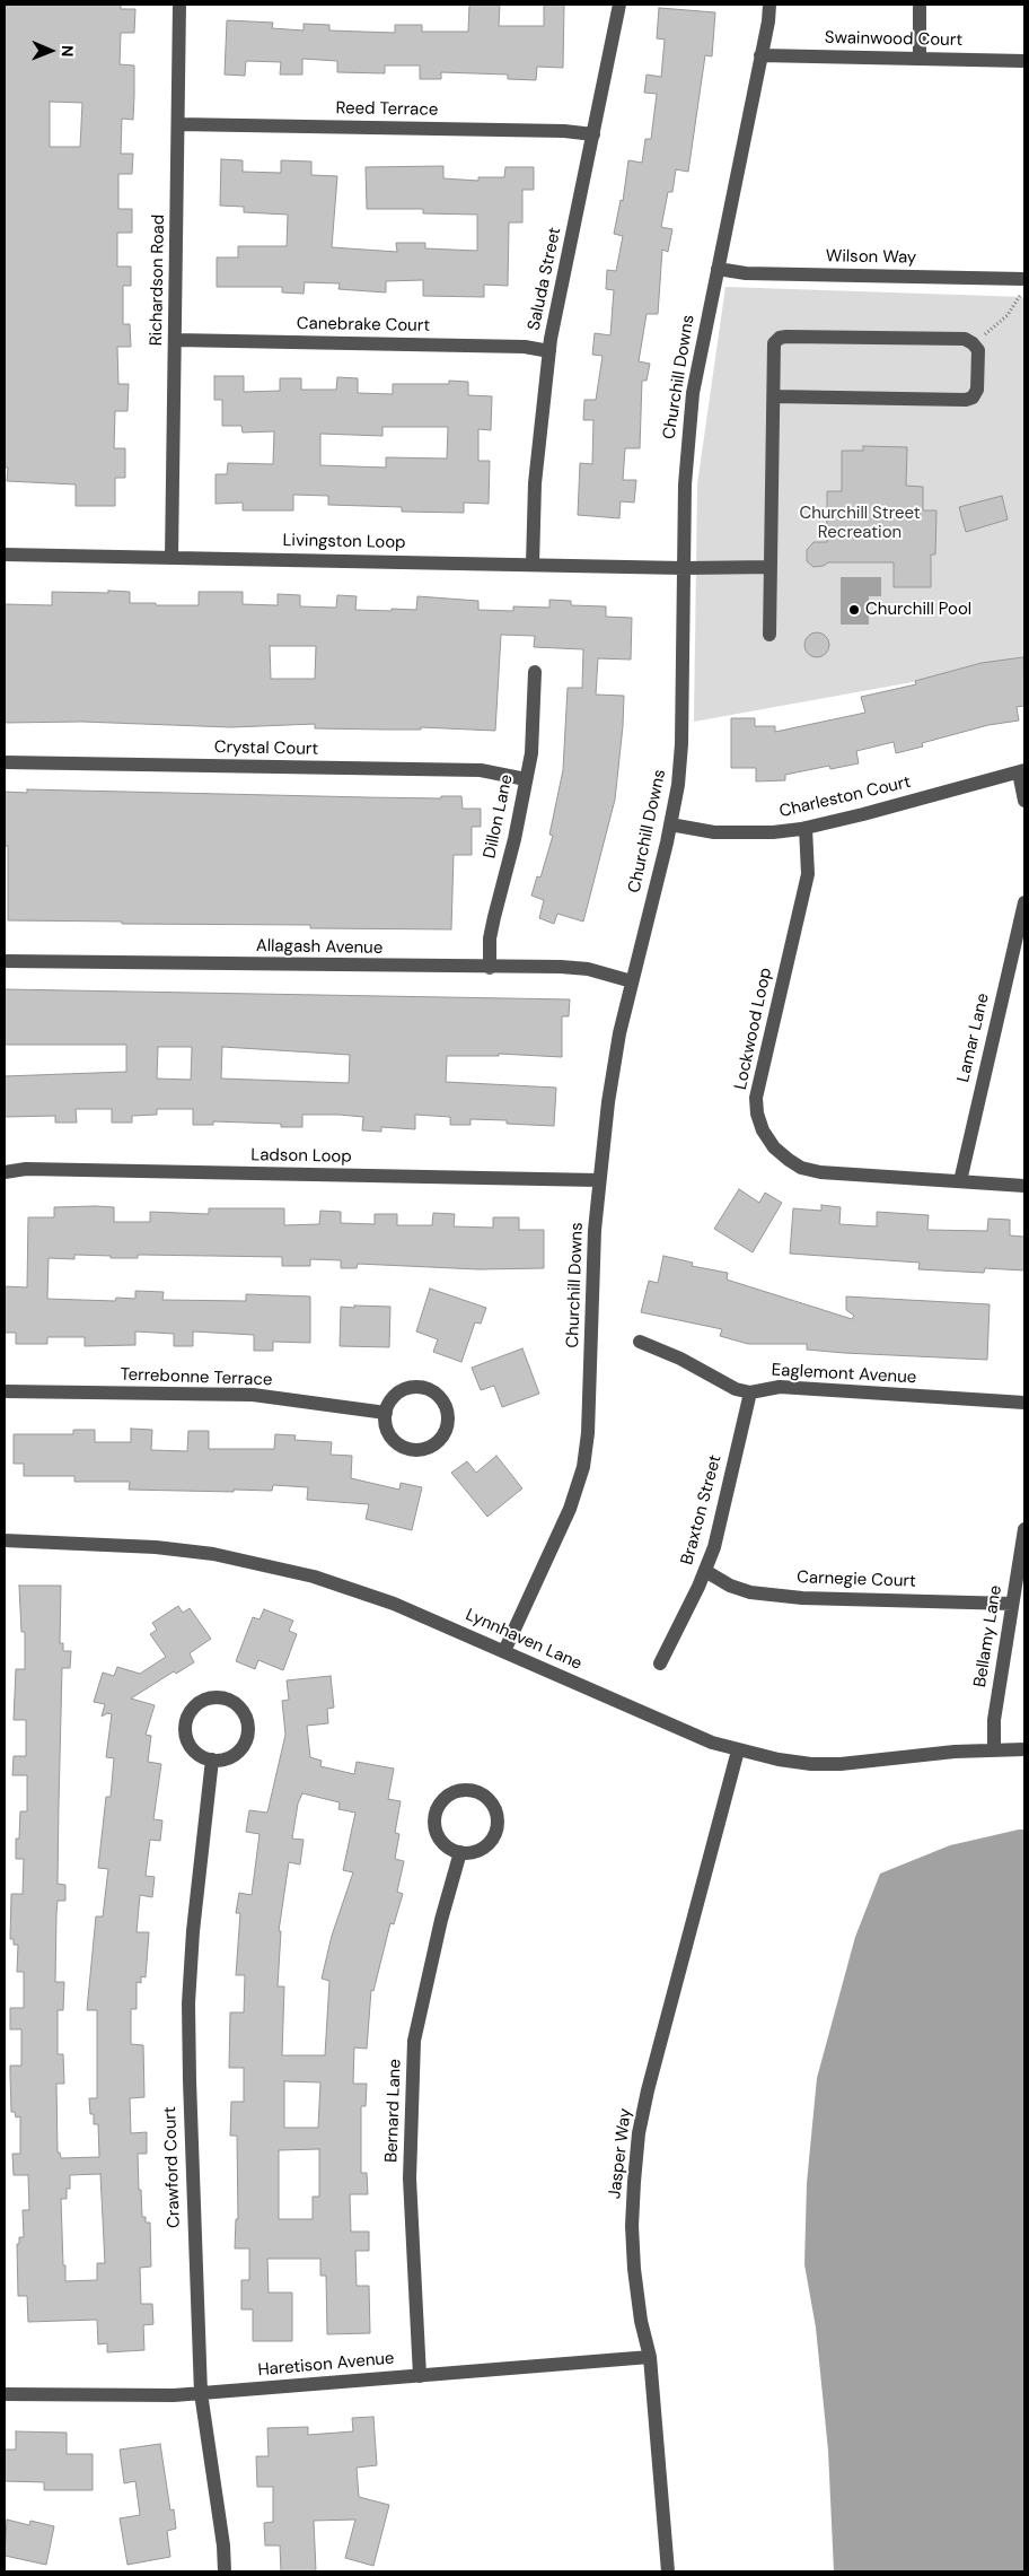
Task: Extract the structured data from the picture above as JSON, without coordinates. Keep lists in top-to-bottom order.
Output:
{
  "streets": {
    "street": [
      "Swainwood Court",
      "Reed Terrace",
      "Wilson Way",
      "Saluda Street",
      "Richardson Road",
      "Canebrake Court",
      "Churchill Downs",
      "Livingston Loop",
      "Crystal Court",
      "Charleston Court",
      "Dillon Lane",
      "Allagash Avenue",
      "Lockwood Loop",
      "Lamar Lane",
      "Ladson Loop",
      "Eaglemont Avenue",
      "Terrebonne Terrace",
      "Braxton Street",
      "Carnegie Court",
      "Bellamy Lane",
      "Lynnhaven Lane",
      "Bernard Lane",
      "Jasper Way",
      "Crawford Court",
      "Haretison Avenue"
    ]
  },
  "crossings": [
    ["Swainwood Court", "Churchill Downs"],
    ["Reed Terrace", "Saluda Street"],
    ["Reed Terrace", "Richardson Road"],
    ["Wilson Way", "Churchill Downs"],
    ["Saluda Street", "Canebrake Court"],
    ["Saluda Street", "Livingston Loop"],
    ["Richardson Road", "Canebrake Court"],
    ["Richardson Road", "Livingston Loop"],
    ["Churchill Downs", "Livingston Loop"],
    ["Churchill Downs", "Charleston Court"],
    ["Churchill Downs", "Allagash Avenue"],
    ["Churchill Downs", "Ladson Loop"],
    ["Churchill Downs", "Lynnhaven Lane"],
    ["Crystal Court", "Dillon Lane"],
    ["Charleston Court", "Lockwood Loop"],
    ["Dillon Lane", "Allagash Avenue"],
    ["Lockwood Loop", "Lamar Lane"],
    ["Eaglemont Avenue", "Braxton Street"],
    ["Braxton Street", "Carnegie Court"],
    ["Carnegie Court", "Bellamy Lane"],
    ["Bellamy Lane", "Lynnhaven Lane"],
    ["Lynnhaven Lane", "Jasper Way"],
    ["Bernard Lane", "Haretison Avenue"],
    ["Jasper Way", "Haretison Avenue"],
    ["Crawford Court", "Haretison Avenue"]
  ],
  "parks": ["Churchill Street Recreation"],
  "places": ["Churchill Pool"],
  "north": "right"
}
